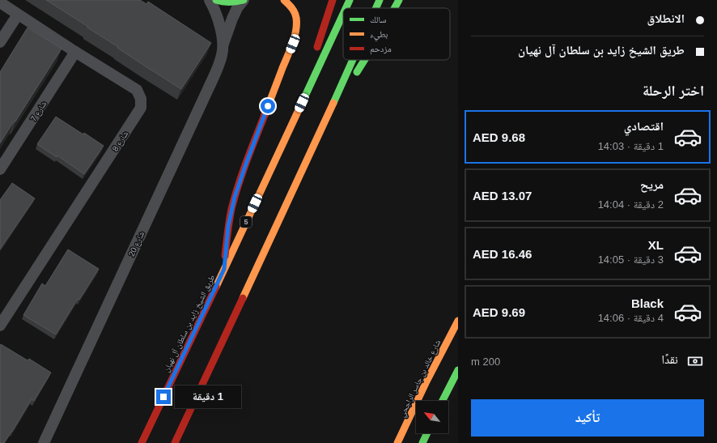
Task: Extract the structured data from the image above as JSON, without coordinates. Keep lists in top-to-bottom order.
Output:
{
  "streets": {
    "main road": ["5", "طريق الشيخ زايد بن سلطان آل نهيان", "شارع خالد بن جاسر الراجحي"],
    "street": ["شارع 7", "شارع 8", "شارع 20"]
  },
  "crossings": [
    ["شارع 7", "شارع 8"]
  ],
  "legend": ["سالك", "بطيء", "مزدحم"],
  "north": "top left",
  "page": {
    "banner": ["الانطلاق", "طريق الشيخ زايد بن سلطان آل نهيان"],
    "heading": "اختر الرحلة",
    "list": [
      {
        "name": "اقتصادي",
        "note": "1 دقيقة · 14:03",
        "value": "AED 9.68"
      },
      {
        "name": "مريح",
        "note": "2 دقيقة · 14:04",
        "value": "AED 13.07"
      },
      {
        "name": "XL",
        "note": "3 دقيقة · 14:05",
        "value": "AED 16.46"
      },
      {
        "name": "Black",
        "note": "4 دقيقة · 14:06",
        "value": "AED 9.69"
      }
    ],
    "pay": ["نقدًا", "200 m"],
    "bubble": "1 دقيقة",
    "buttons": "تأكيد"
  }
}
